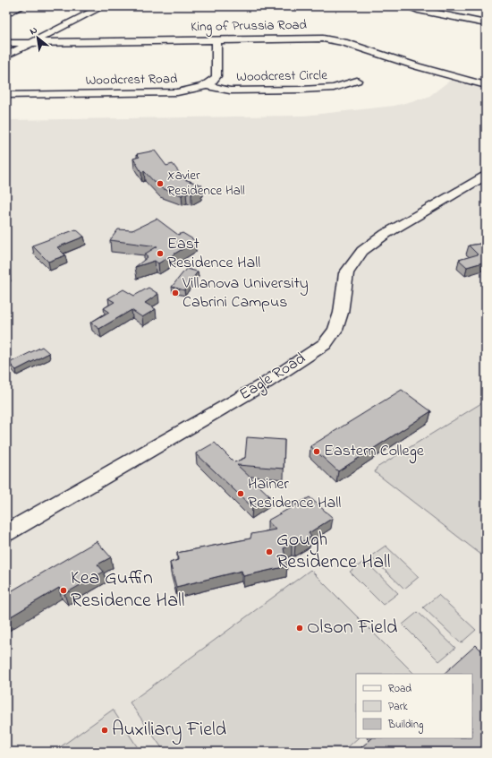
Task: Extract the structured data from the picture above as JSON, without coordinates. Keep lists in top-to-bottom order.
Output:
{
  "streets": {
    "street": [
      "King of Prussia Road",
      "Woodcrest Circle",
      "Woodcrest Road",
      "Eagle Road"
    ]
  },
  "crossings": [
    ["Woodcrest Circle", "Woodcrest Road"]
  ],
  "places": [
    "Xavier Residence Hall",
    "East Residence Hall",
    "Villanova University Cabrini Campus",
    "Eastern College",
    "Hainer Residence Hall",
    "Gough Residence Hall",
    "Kea Guffin Residence Hall",
    "Olson Field",
    "Auxiliary Field"
  ],
  "legend": ["Road", "Park", "Building"],
  "north": "top left"
}
